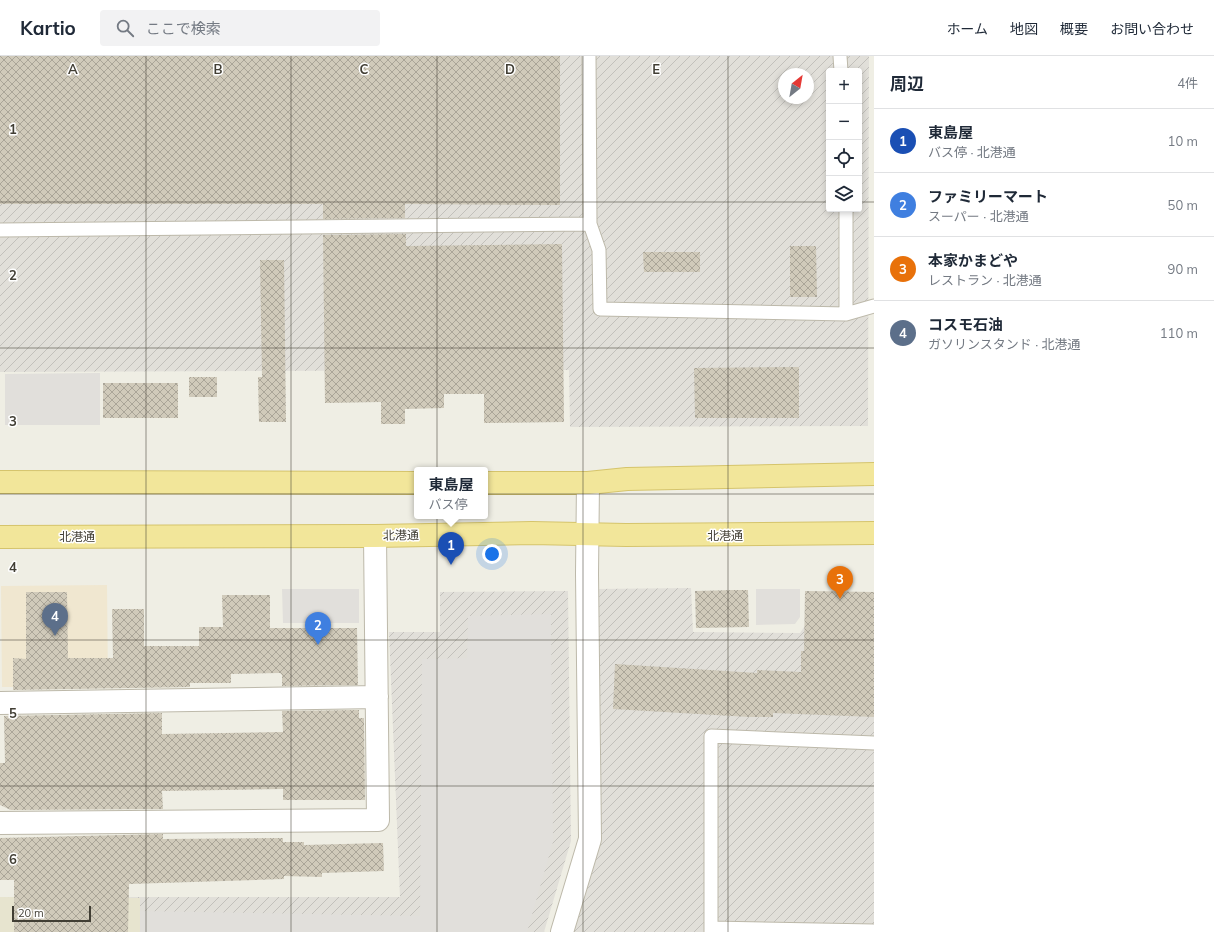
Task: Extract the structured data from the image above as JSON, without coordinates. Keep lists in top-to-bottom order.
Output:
{
  "streets": {
    "main road": ["北港通"]
  },
  "scale_bar": "20 m",
  "north": "top right",
  "page": {
    "header": "Kartio",
    "search": "ここで検索",
    "nav": [
      "ホーム",
      "地図",
      "概要",
      "お問い合わせ"
    ],
    "heading": ["周辺", "4件"],
    "map_buttons": ["+", "−"],
    "list": [
      {
        "mark": "1",
        "name": "東島屋",
        "note": "バス停 · 北港通",
        "value": "10 m"
      },
      {
        "mark": "2",
        "name": "ファミリーマート",
        "note": "スーパー · 北港通",
        "value": "50 m"
      },
      {
        "mark": "3",
        "name": "本家かまどや",
        "note": "レストラン · 北港通",
        "value": "90 m"
      },
      {
        "mark": "4",
        "name": "コスモ石油",
        "note": "ガソリンスタンド · 北港通",
        "value": "110 m"
      }
    ],
    "popup": ["東島屋", "バス停"],
    "pins": [
      "1",
      "3",
      "4",
      "2"
    ],
    "scale": "20 m"
  },
  "grid": {
    "columns": [
      "A",
      "B",
      "C",
      "D",
      "E"
    ],
    "rows": [
      "1",
      "2",
      "3",
      "4",
      "5",
      "6"
    ]
  }
}
